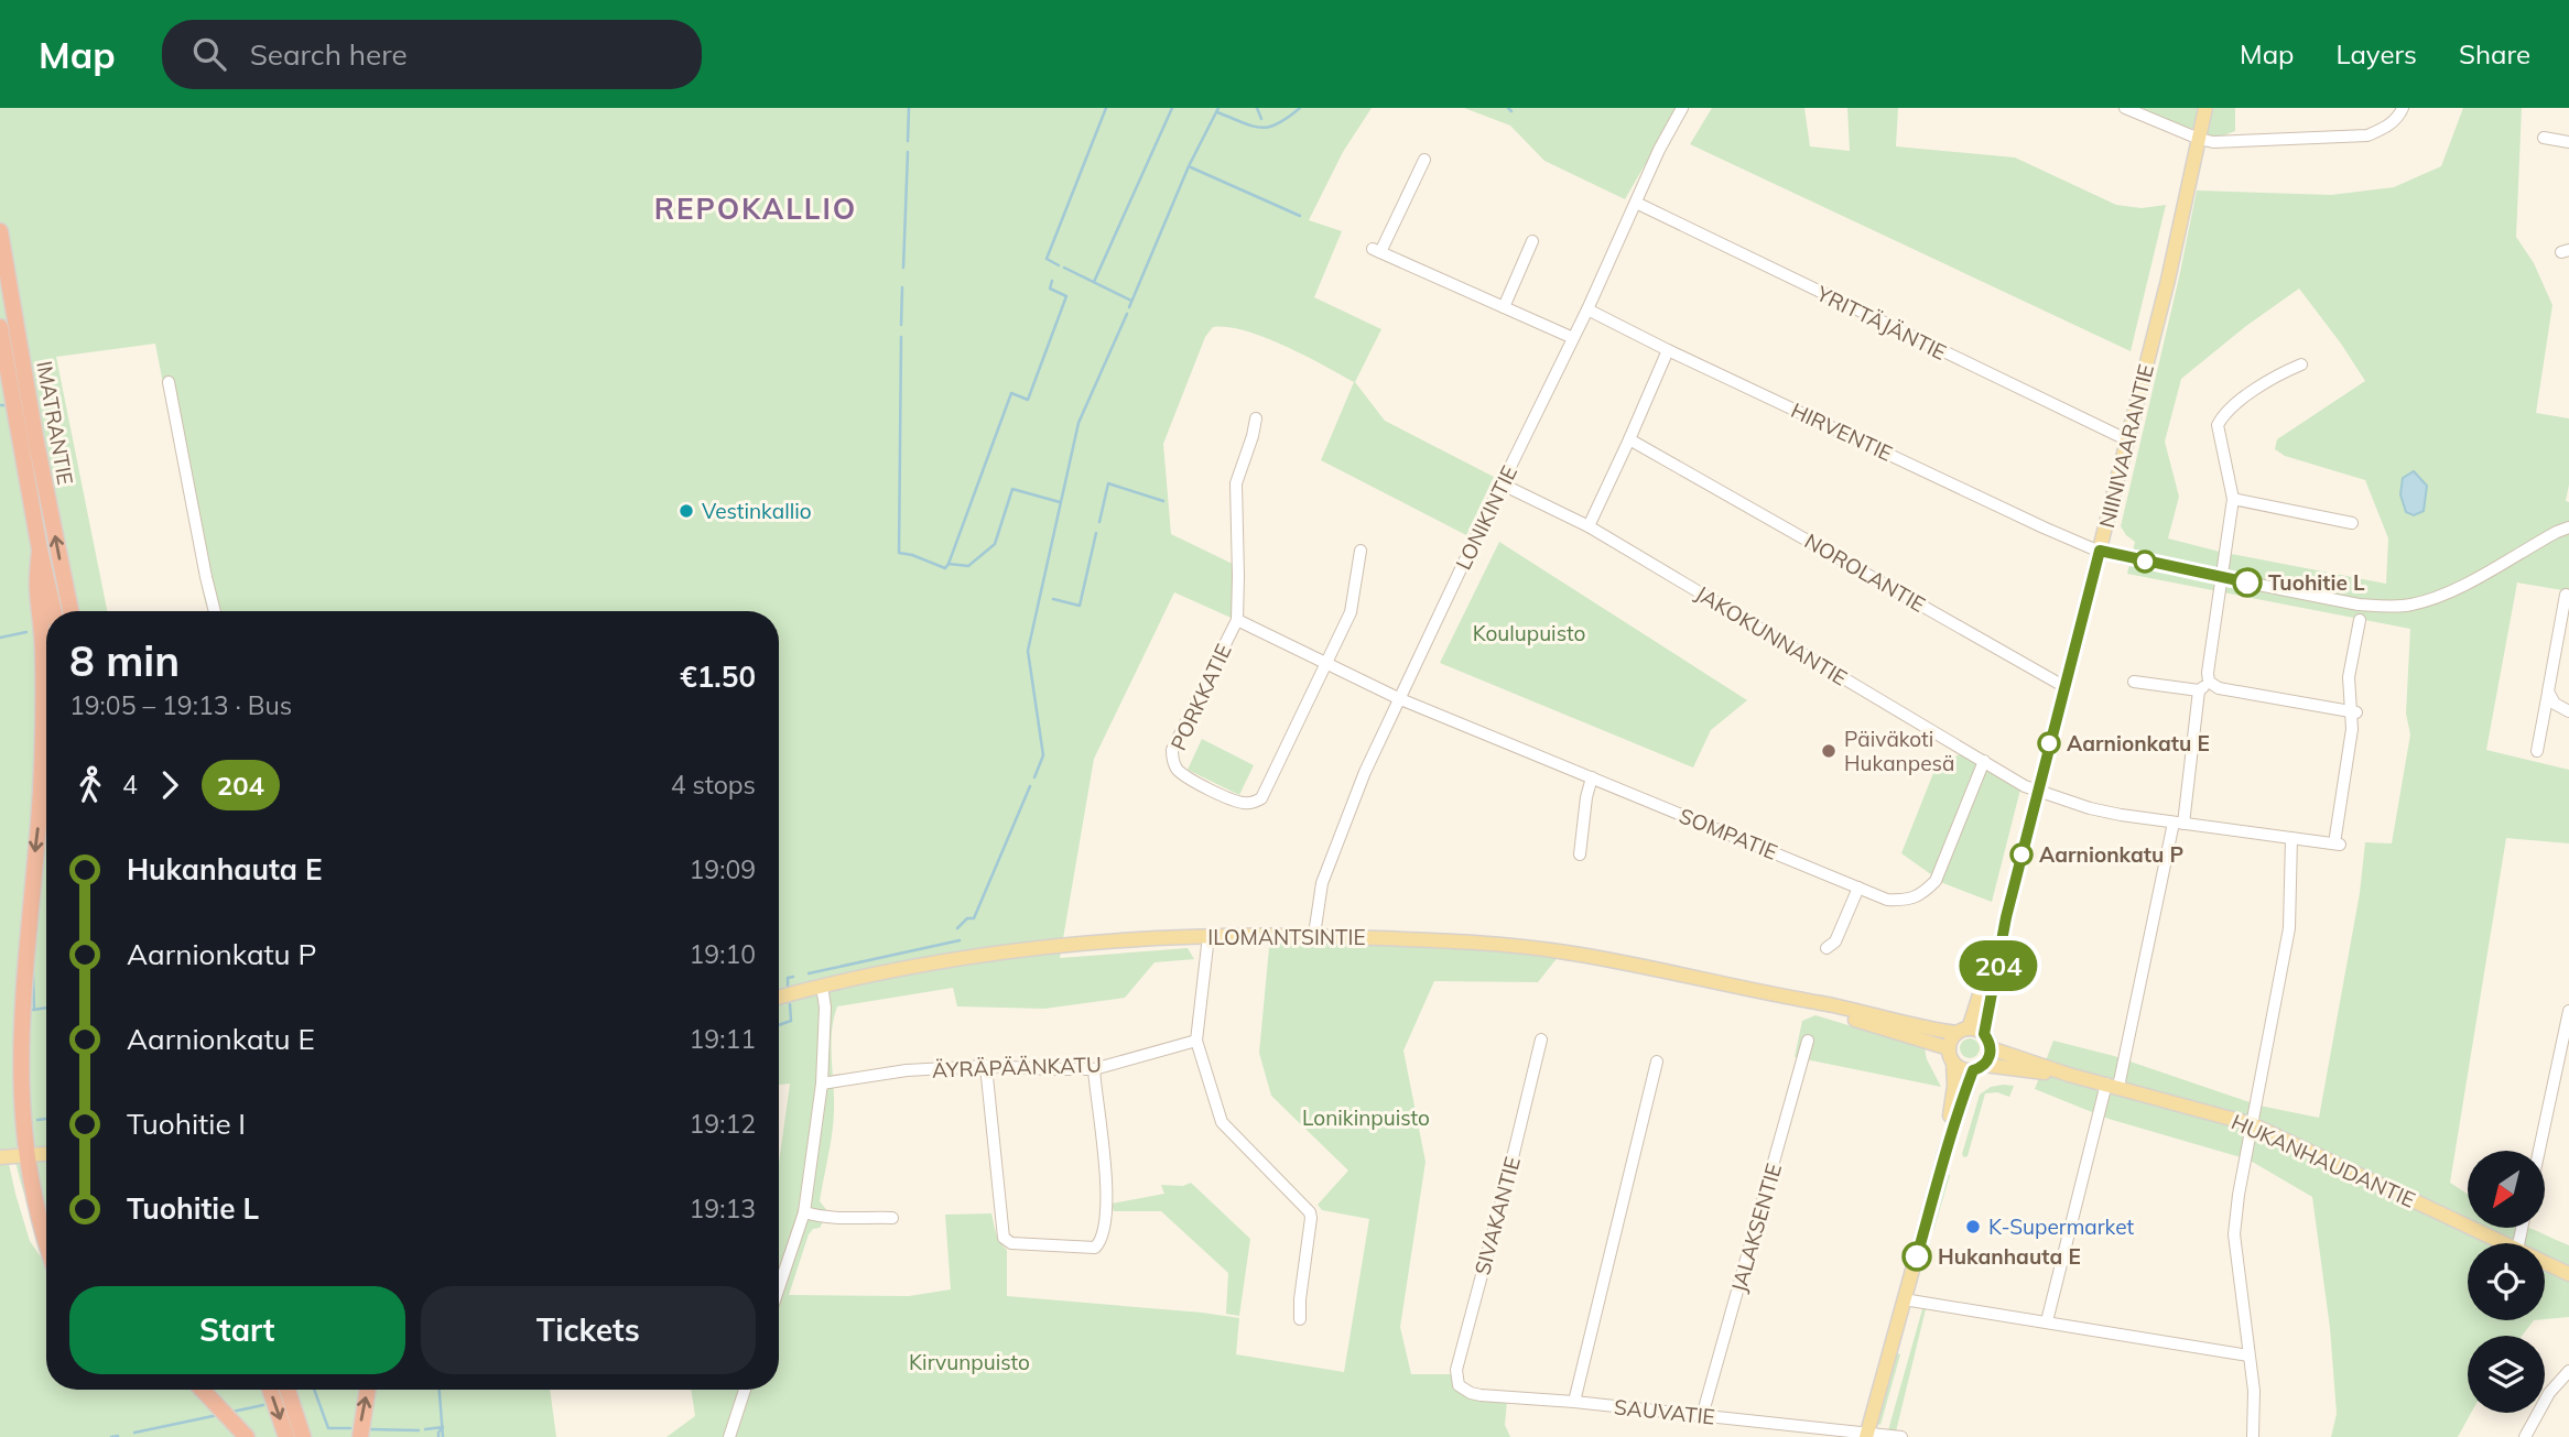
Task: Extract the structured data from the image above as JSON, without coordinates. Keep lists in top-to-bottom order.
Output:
{
  "streets": {
    "highway": ["IMATRANTIE"],
    "main road": ["NIINIVAARANTIE", "ILOMANTSINTIE", "HUKANHAUDANTIE"],
    "street": [
      "YRITTÄJÄNTIE",
      "HIRVENTIE",
      "LONIKINTIE",
      "NOROLANTIE",
      "JAKOKUNNANTIE",
      "PORKKATIE",
      "SOMPATIE",
      "ÄYRÄPÄÄNKATU",
      "SIVAKANTIE",
      "JALAKSENTIE",
      "SAUVATIE"
    ]
  },
  "crossings": [
    ["YRITTÄJÄNTIE", "NIINIVAARANTIE"],
    ["YRITTÄJÄNTIE", "LONIKINTIE"],
    ["HIRVENTIE", "NIINIVAARANTIE"],
    ["HIRVENTIE", "LONIKINTIE"],
    ["NIINIVAARANTIE", "NOROLANTIE"],
    ["NIINIVAARANTIE", "JAKOKUNNANTIE"],
    ["NIINIVAARANTIE", "ILOMANTSINTIE"],
    ["NIINIVAARANTIE", "HUKANHAUDANTIE"],
    ["LONIKINTIE", "JAKOKUNNANTIE"],
    ["LONIKINTIE", "PORKKATIE"],
    ["LONIKINTIE", "SOMPATIE"],
    ["LONIKINTIE", "ILOMANTSINTIE"],
    ["JAKOKUNNANTIE", "SOMPATIE"],
    ["PORKKATIE", "SOMPATIE"],
    ["ILOMANTSINTIE", "HUKANHAUDANTIE"],
    ["SIVAKANTIE", "SAUVATIE"],
    ["JALAKSENTIE", "SAUVATIE"]
  ],
  "districts": ["REPOKALLIO"],
  "parks": ["Koulupuisto", "Lonikinpuisto", "Kirvunpuisto"],
  "places": [
    "Vestinkallio",
    "Tuohitie L",
    "Aarnionkatu E",
    "Päiväkoti Hukanpesä",
    "Aarnionkatu P",
    "K-Supermarket",
    "Hukanhauta E"
  ],
  "lines": ["bus line 204"],
  "north": "bottom left",
  "page": {
    "header": "Map",
    "search": "Search here",
    "nav": ["Map", "Layers", "Share"],
    "on_map": "204",
    "heading": ["8 min", "19:05 – 19:13 · Bus", "€1.50"],
    "legs": ["4", "204", "4 stops"],
    "list": [
      {
        "name": "Hukanhauta E",
        "value": "19:09"
      },
      {
        "name": "Aarnionkatu P",
        "value": "19:10"
      },
      {
        "name": "Aarnionkatu E",
        "value": "19:11"
      },
      {
        "name": "Tuohitie I",
        "value": "19:12"
      },
      {
        "name": "Tuohitie L",
        "value": "19:13"
      }
    ],
    "buttons": ["Start", "Tickets"]
  }
}
